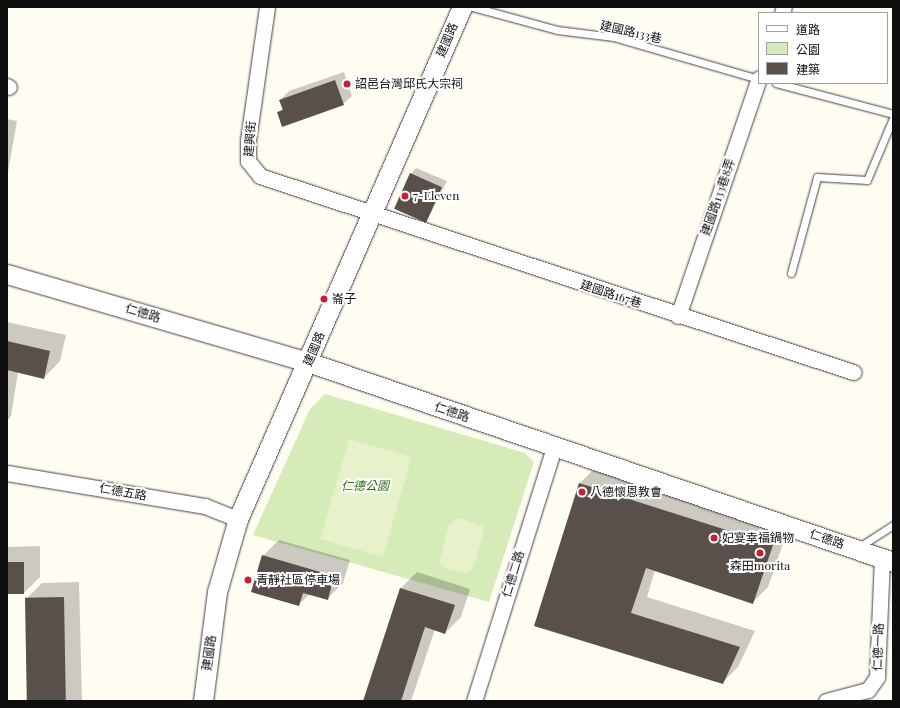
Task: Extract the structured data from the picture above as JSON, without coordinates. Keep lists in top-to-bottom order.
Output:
{
  "streets": {
    "street": [
      "建國路",
      "建興街",
      "建國路133巷8弄",
      "建國路167巷",
      "仁德路",
      "仁德五路",
      "仁德二路",
      "仁德一路"
    ],
    "lane": ["建國路133巷"]
  },
  "crossings": [
    ["建國路", "建興街"],
    ["建國路", "建國路167巷"],
    ["建國路", "仁德路"],
    ["建國路", "仁德五路"],
    ["建興街", "建國路167巷"],
    ["建國路133巷8弄", "建國路167巷"],
    ["仁德路", "仁德二路"],
    ["仁德路", "仁德一路"]
  ],
  "parks": ["仁德公園"],
  "places": [
    "詔邑台灣邱氏大宗祠",
    "7-Eleven",
    "崙子",
    "八德懷恩教會",
    "妃宴幸福鍋物",
    "森田morita",
    "青靜社區停車場"
  ],
  "legend": ["道路", "公園", "建築"]
}
